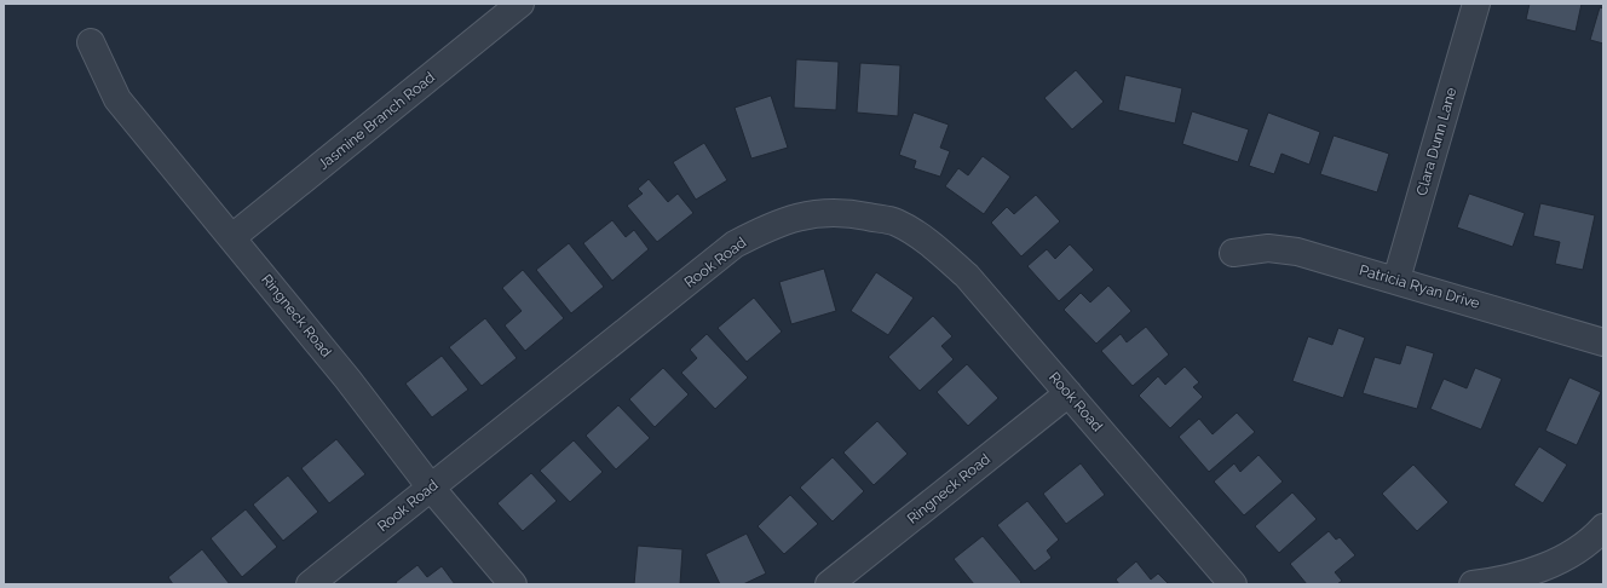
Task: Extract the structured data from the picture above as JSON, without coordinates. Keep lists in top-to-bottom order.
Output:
{
  "streets": {
    "street": [
      "Jasmine Branch Road",
      "Clara Dunn Lane",
      "Rook Road",
      "Patricia Ryan Drive",
      "Ringneck Road"
    ]
  },
  "crossings": [
    ["Jasmine Branch Road", "Ringneck Road"],
    ["Clara Dunn Lane", "Patricia Ryan Drive"],
    ["Rook Road", "Ringneck Road"]
  ]
}
